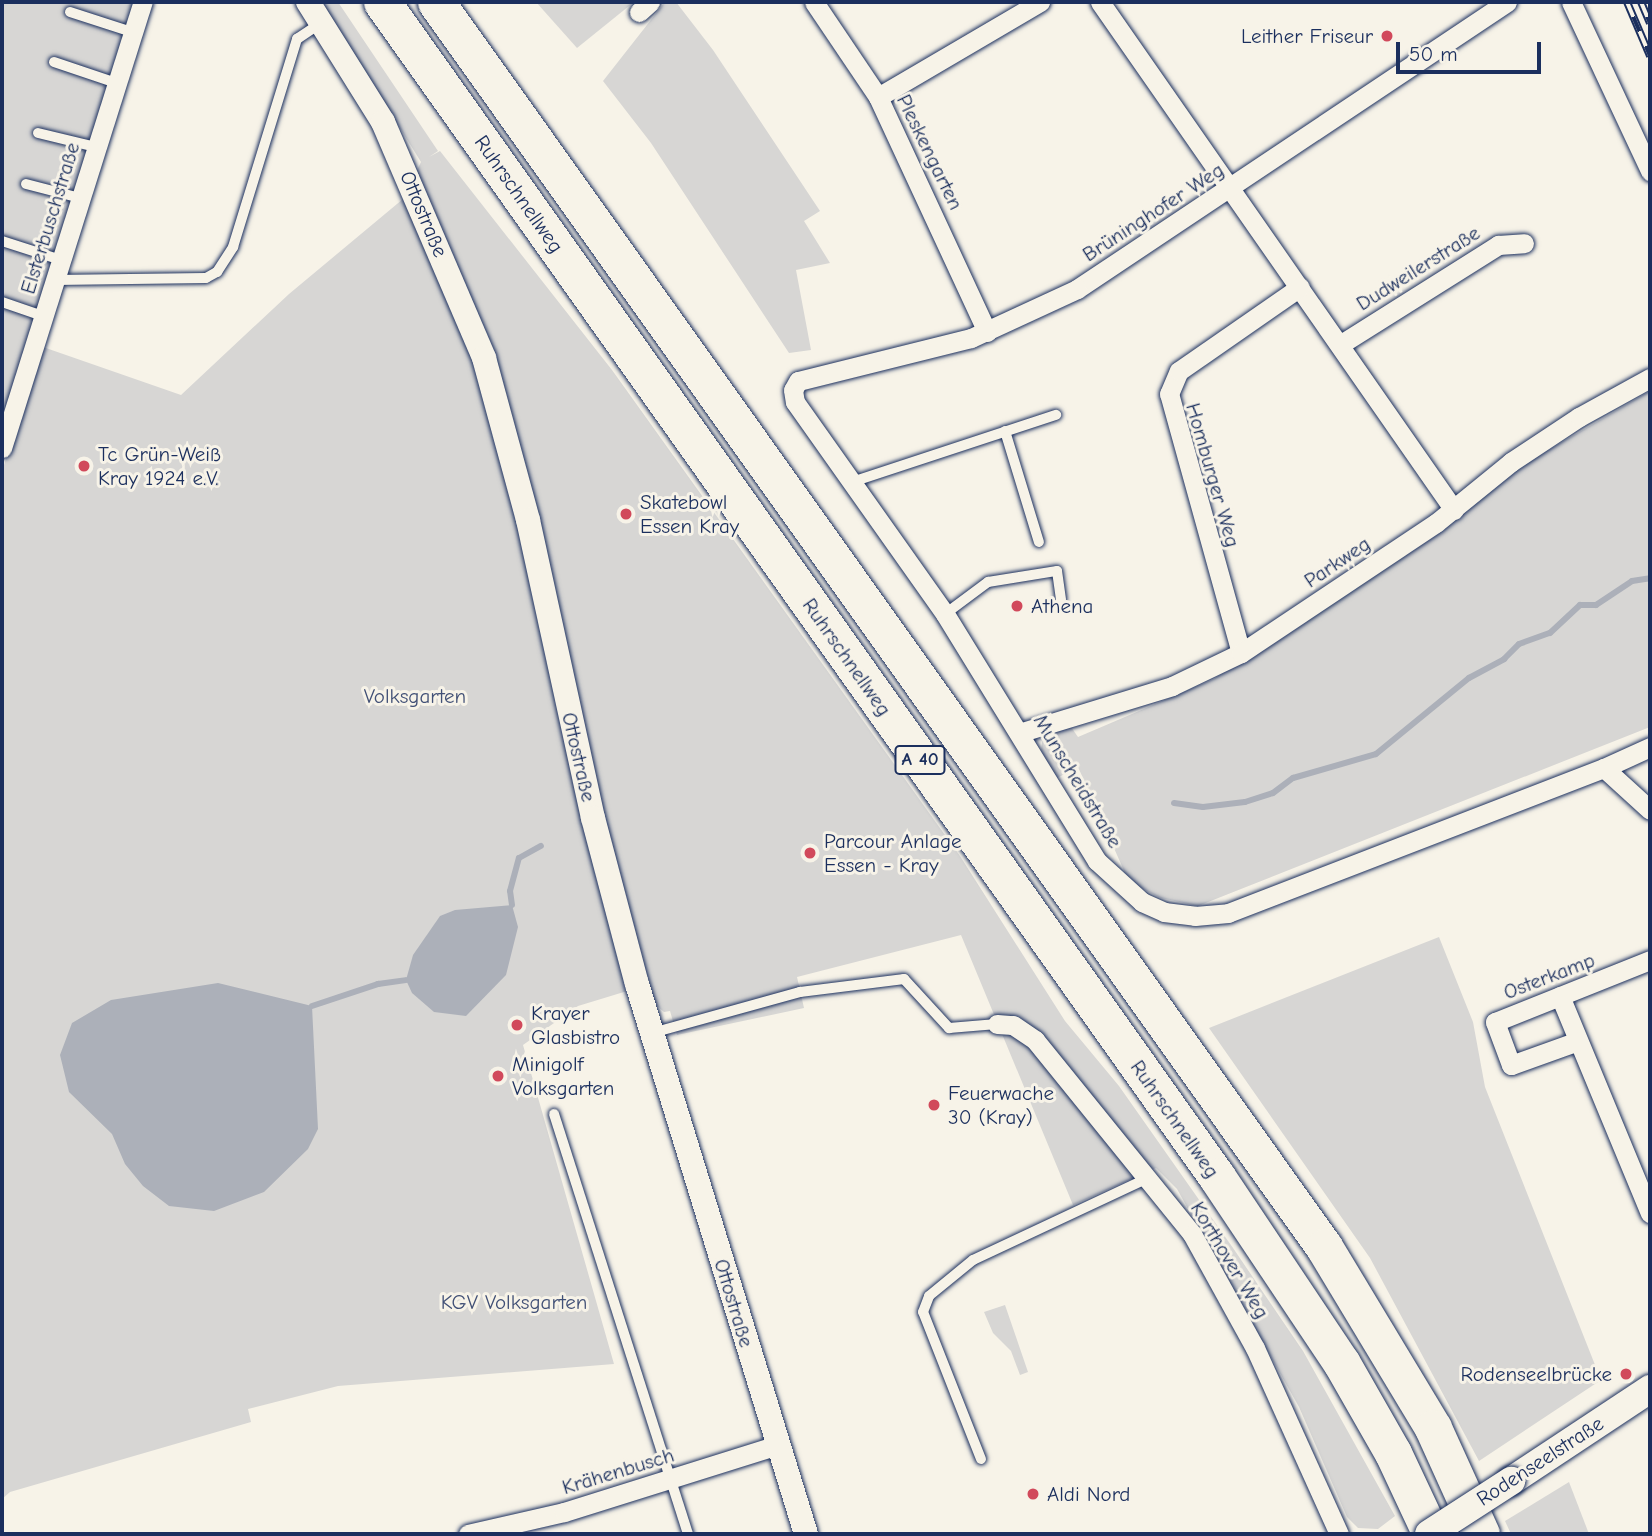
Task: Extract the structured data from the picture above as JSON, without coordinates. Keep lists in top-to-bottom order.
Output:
{
  "streets": {
    "highway": ["Ruhrschnellweg", "A 40"],
    "main road": ["Rodenseelstraße"],
    "street": [
      "Pleskengarten",
      "Brüninghofer Weg",
      "Ottostraße",
      "Elsterbuschstraße",
      "Dudweilerstraße",
      "Homburger Weg",
      "Parkweg",
      "Munscheidstraße",
      "Osterkamp",
      "Korthover Weg",
      "Krähenbusch"
    ]
  },
  "crossings": [
    ["Pleskengarten", "Brüninghofer Weg"],
    ["Ruhrschnellweg", "Rodenseelstraße"],
    ["Brüninghofer Weg", "Munscheidstraße"],
    ["Ottostraße", "Krähenbusch"],
    ["Homburger Weg", "Parkweg"],
    ["Parkweg", "Munscheidstraße"]
  ],
  "parks": ["Volksgarten", "KGV Volksgarten"],
  "places": [
    "Leither Friseur",
    "Tc Grün-Weiß Kray 1924 e.V.",
    "Skatebowl Essen Kray",
    "Athena",
    "Parcour Anlage Essen - Kray",
    "Krayer Glasbistro",
    "Minigolf Volksgarten",
    "Feuerwache 30 (Kray)",
    "Rodenseelbrücke",
    "Aldi Nord"
  ],
  "scale_bar": "50 m"
}
